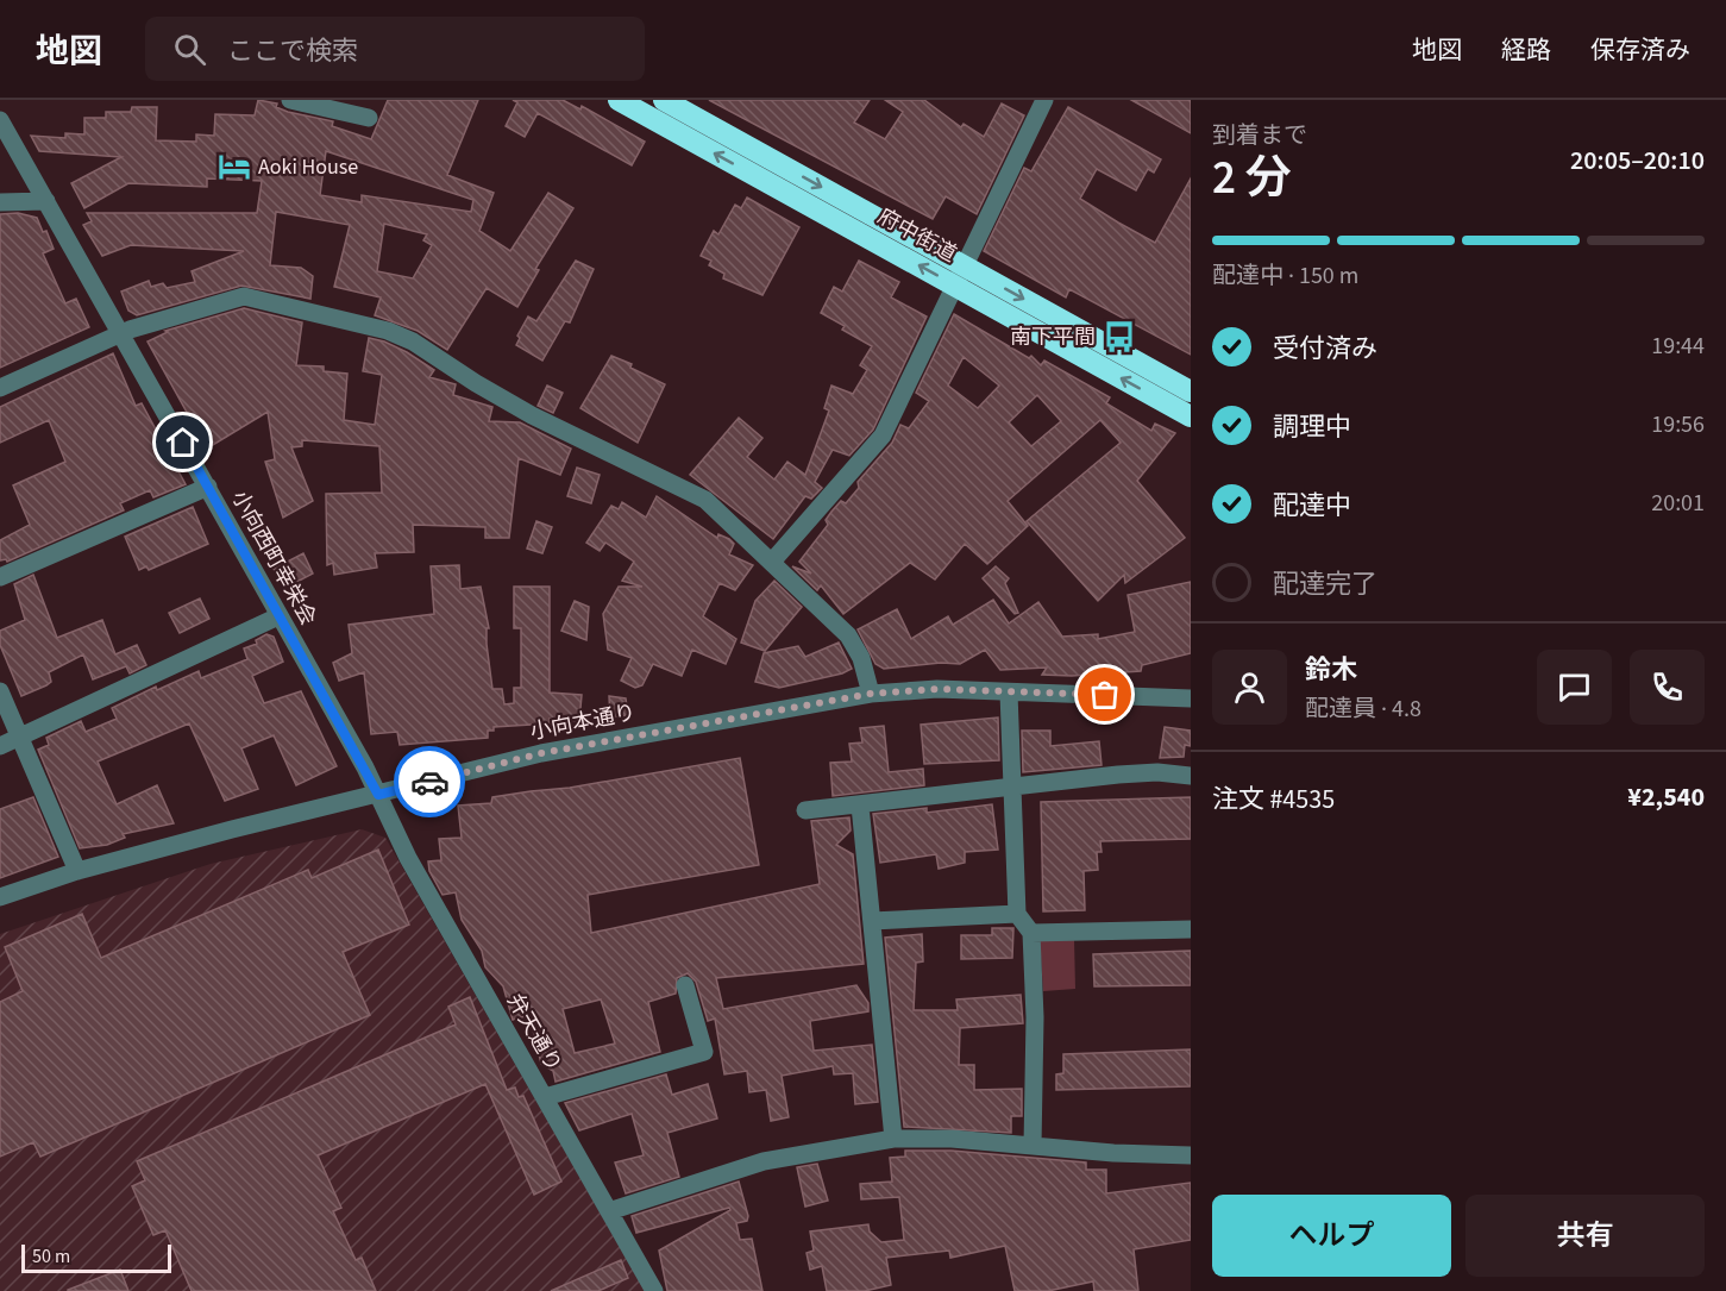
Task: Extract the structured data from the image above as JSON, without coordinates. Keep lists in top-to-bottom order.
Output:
{
  "streets": {
    "highway": ["府中街道"],
    "street": ["小向西町幸栄会", "小向本通り", "弁天通り"]
  },
  "crossings": [
    ["小向西町幸栄会", "小向本通り"],
    ["小向西町幸栄会", "弁天通り"],
    ["小向本通り", "弁天通り"]
  ],
  "places": {
    "hotel": ["Aoki House"],
    "bus stop": ["南下平間"]
  },
  "scale_bar": "50 m",
  "page": {
    "header": "地図",
    "search": "ここで検索",
    "nav": ["地図", "経路", "保存済み"],
    "heading": ["2 分", "到着まで", "20:05–20:10"],
    "panel": [
      "鈴木",
      "配達員 · 4.8",
      "注文 #4535",
      "¥2,540"
    ],
    "bar": "配達中 · 150 m",
    "list": [
      ["受付済み", "19:44"],
      ["調理中", "19:56"],
      ["配達中", "20:01"],
      "配達完了"
    ],
    "buttons": ["ヘルプ", "共有"],
    "scale": "50 m"
  }
}
